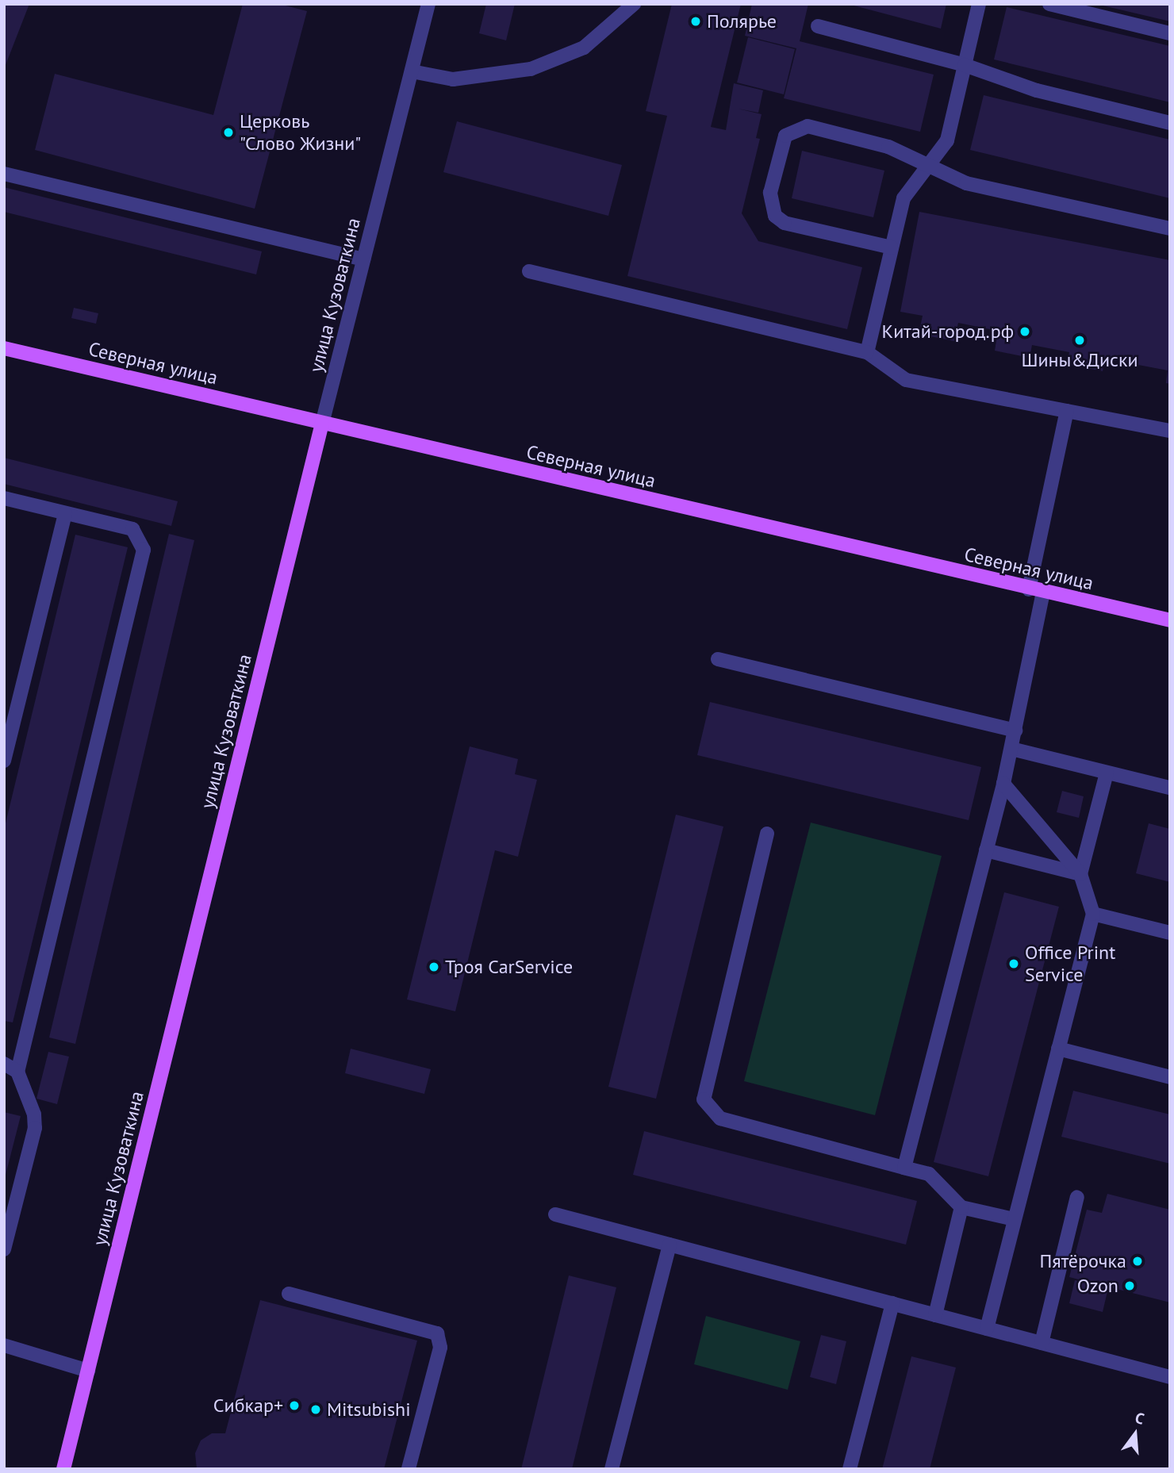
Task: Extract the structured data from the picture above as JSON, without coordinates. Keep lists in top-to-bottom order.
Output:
{
  "streets": {
    "main road": ["улица Кузоваткина", "Северная улица"]
  },
  "crossings": [
    ["улица Кузоваткина", "Северная улица"]
  ],
  "places": [
    "Полярье",
    "Церковь \"Слово Жизни\"",
    "Китай-город.рф",
    "Шины&Диски",
    "Office Print Service",
    "Троя CarService",
    "Пятёрочка",
    "Ozon",
    "Сибкар+",
    "Mitsubishi"
  ],
  "north": "top"
}
